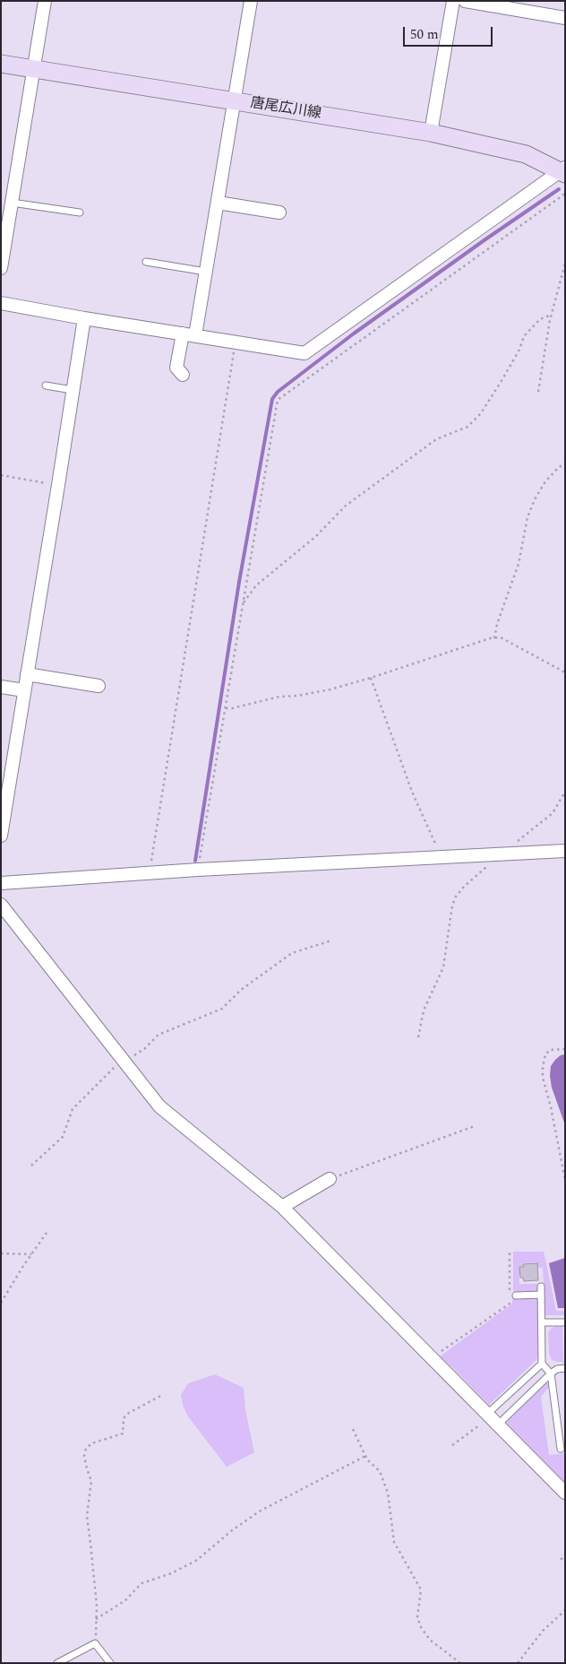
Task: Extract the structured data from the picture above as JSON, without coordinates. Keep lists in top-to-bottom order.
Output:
{
  "streets": {
    "main road": ["唐尾広川線"]
  },
  "scale_bar": "50 m"
}
